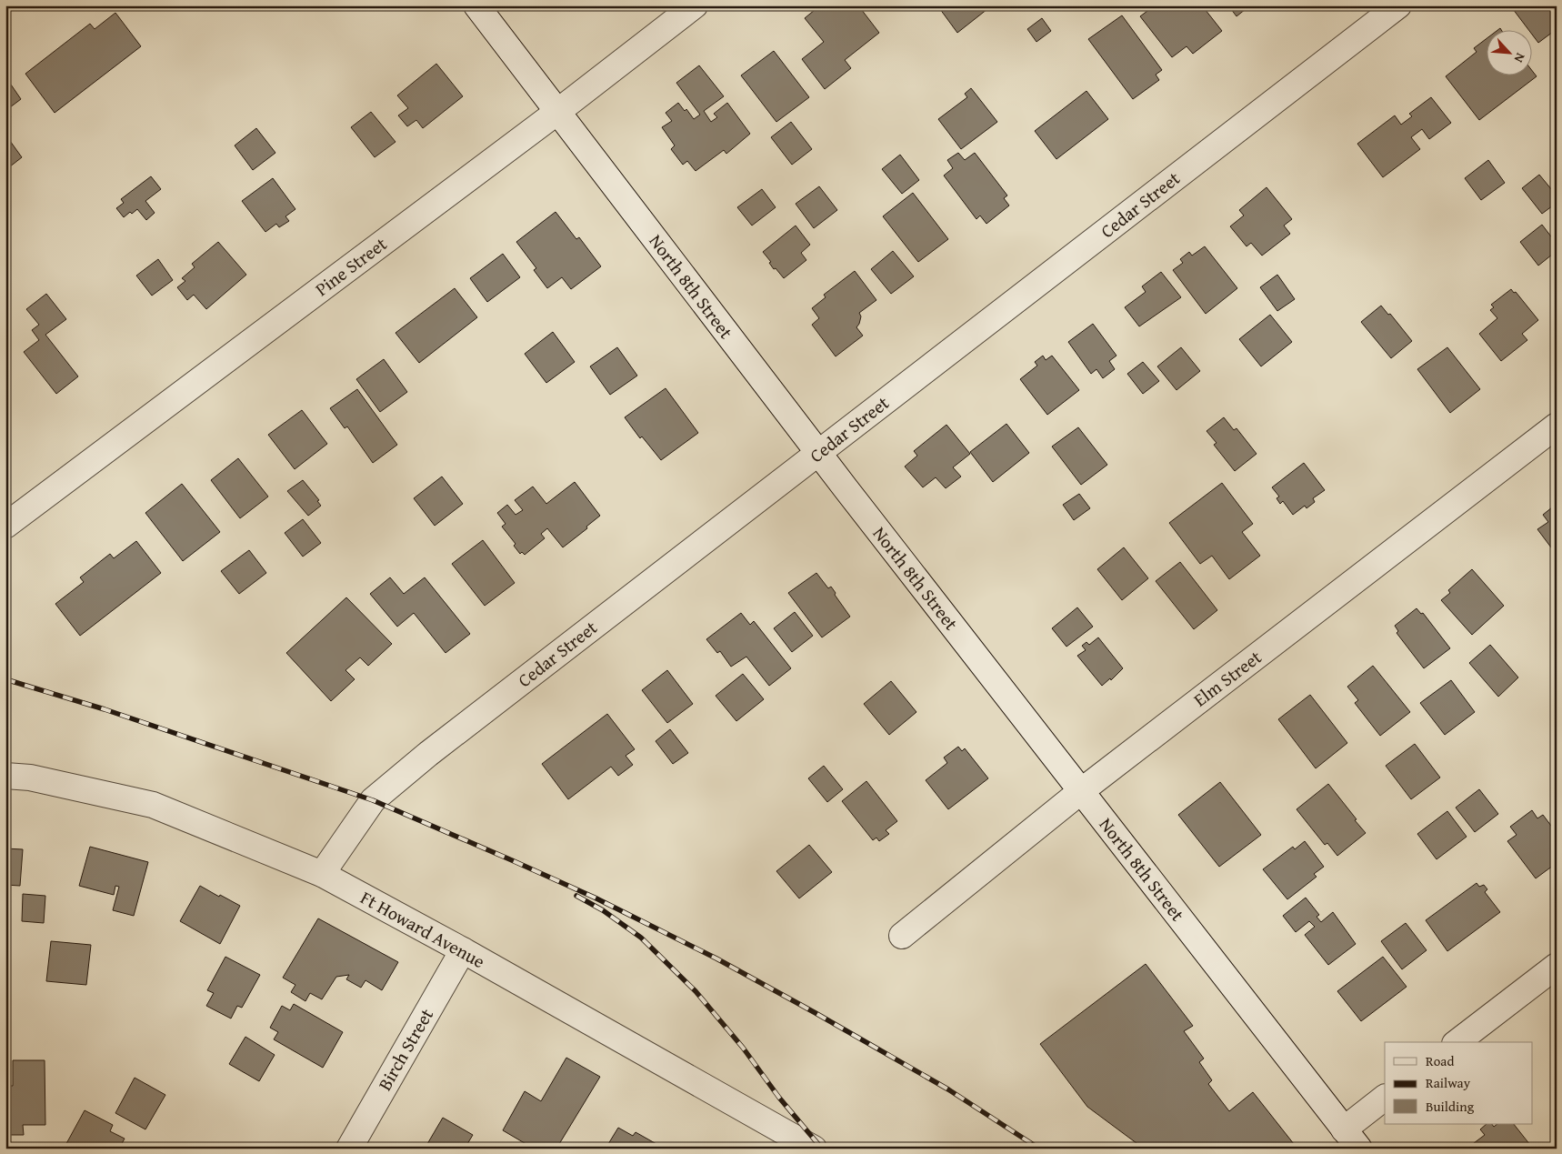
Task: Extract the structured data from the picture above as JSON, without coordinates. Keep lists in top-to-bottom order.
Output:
{
  "streets": {
    "street": [
      "Cedar Street",
      "Pine Street",
      "North 8th Street",
      "Elm Street",
      "Ft Howard Avenue",
      "Birch Street"
    ]
  },
  "crossings": [
    ["Cedar Street", "North 8th Street"],
    ["Cedar Street", "Ft Howard Avenue"],
    ["Pine Street", "North 8th Street"],
    ["North 8th Street", "Elm Street"],
    ["Ft Howard Avenue", "Birch Street"]
  ],
  "legend": ["Road", "Railway", "Building"],
  "north": "bottom right"
}
